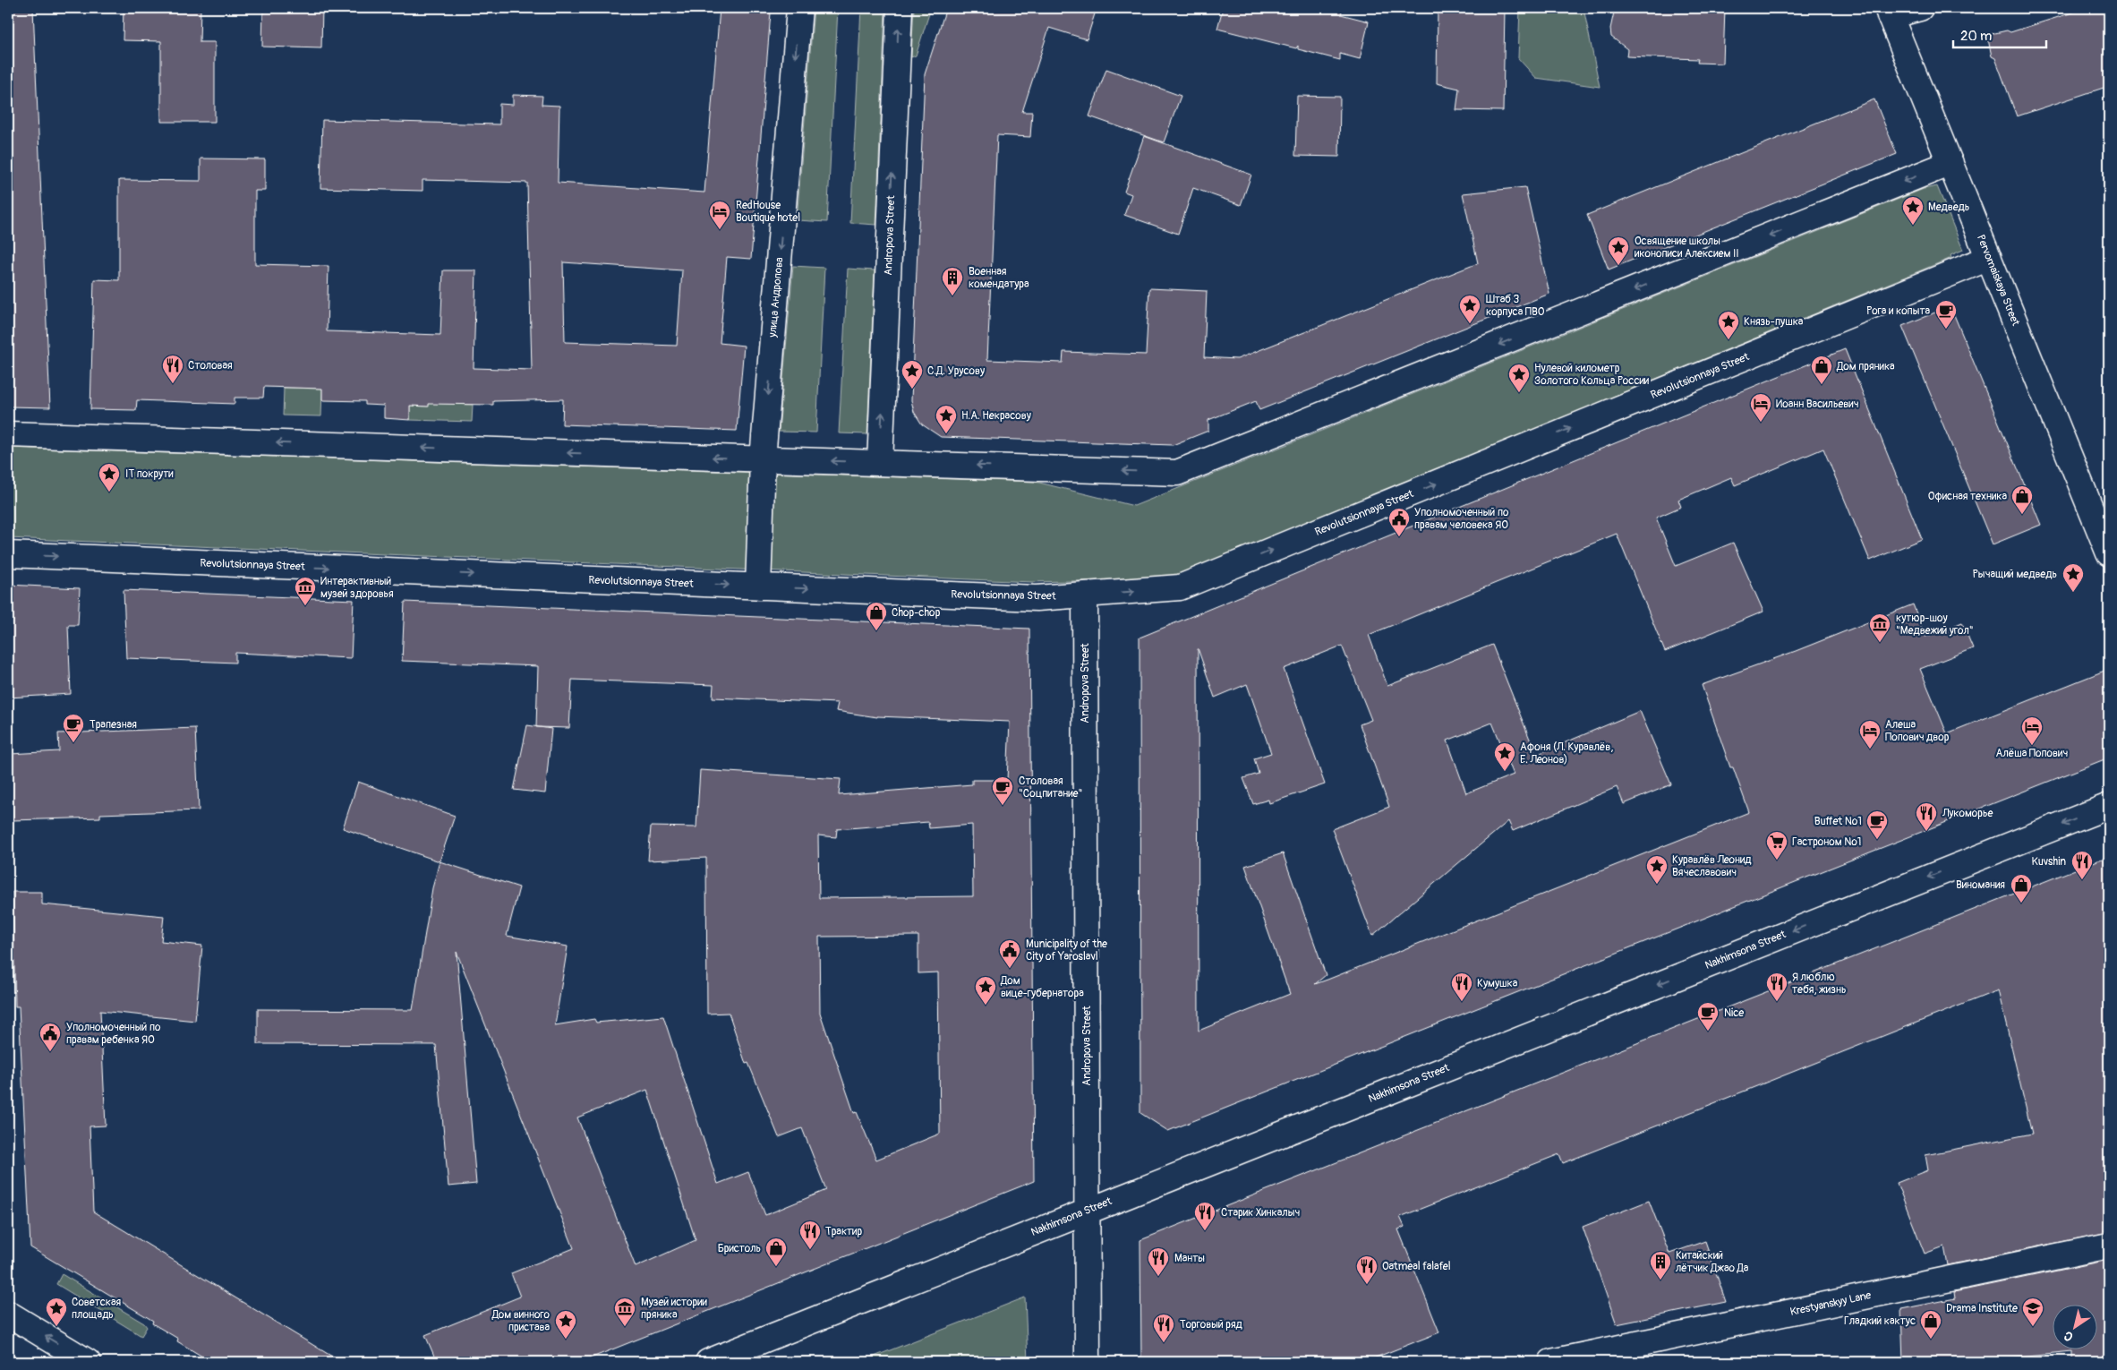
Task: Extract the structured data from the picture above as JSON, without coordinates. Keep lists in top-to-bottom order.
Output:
{
  "streets": {
    "street": [
      "Andropova Street",
      "Pervomaiskaya Street",
      "улица Андропова",
      "Revolutsionnaya Street",
      "Nakhimsona Street",
      "Krestyanskyy Lane"
    ]
  },
  "crossings": [
    ["Andropova Street", "Revolutsionnaya Street"],
    ["Andropova Street", "Nakhimsona Street"],
    ["Pervomaiskaya Street", "Revolutsionnaya Street"],
    ["улица Андропова", "Revolutsionnaya Street"]
  ],
  "one_way": ["Andropova Street", "улица Андропова", "Nakhimsona Street"],
  "places": {
    "place": [
      "Медведь",
      "Освящение школы иконописи Алексием II",
      "Штаб 3 корпуса ПВО",
      "Князь-пушка",
      "С.Д. Урусову",
      "Нулевой километр Золотого Кольца России",
      "Н.А. Некрасову",
      "IT покрути",
      "Рычащий медведь",
      "Афоня (Л. Куравлёв, Е. Леонов)",
      "Куравлёв Леонид Вячеславович",
      "Дом вице-губернатора",
      "Советская площадь",
      "Дом винного пристава"
    ],
    "hotel": [
      "RedHouse Boutique hotel",
      "Иоанн Васильевич",
      "Алёша Попович",
      "Алеша Попович двор"
    ],
    "building": ["Военная комендатура", "Китайский лётчик Джао Да"],
    "cafe": [
      "Рога и копыта",
      "Трапезная",
      "Столовая \"Соцпитание\"",
      "Buffet №1",
      "Nice"
    ],
    "restaurant": [
      "Столовая",
      "Лукоморье",
      "Kuvshin",
      "Кумушка",
      "Я люблю тебя, жизнь",
      "Старик Хинкалыч",
      "Трактир",
      "Манты",
      "Oatmeal falafel",
      "Торговый ряд"
    ],
    "shop": [
      "Дом пряника",
      "Офисная техника",
      "Chop-chop",
      "Виномания",
      "Бристоль",
      "Гладкий кактус"
    ],
    "public building": ["Уполномоченный по правам человека ЯО", "Municipality of the City of Yaroslavl", "Уполномоченный по правам ребенка ЯО"],
    "museum": ["Интерактивный музей здоровья", "кутюр-шоу \"Медвежий угол\"", "Музей истории пряника"],
    "supermarket": ["Гастроном №1"],
    "school or university": ["Drama Institute"]
  },
  "scale_bar": "20 m",
  "north": "bottom left"
}
